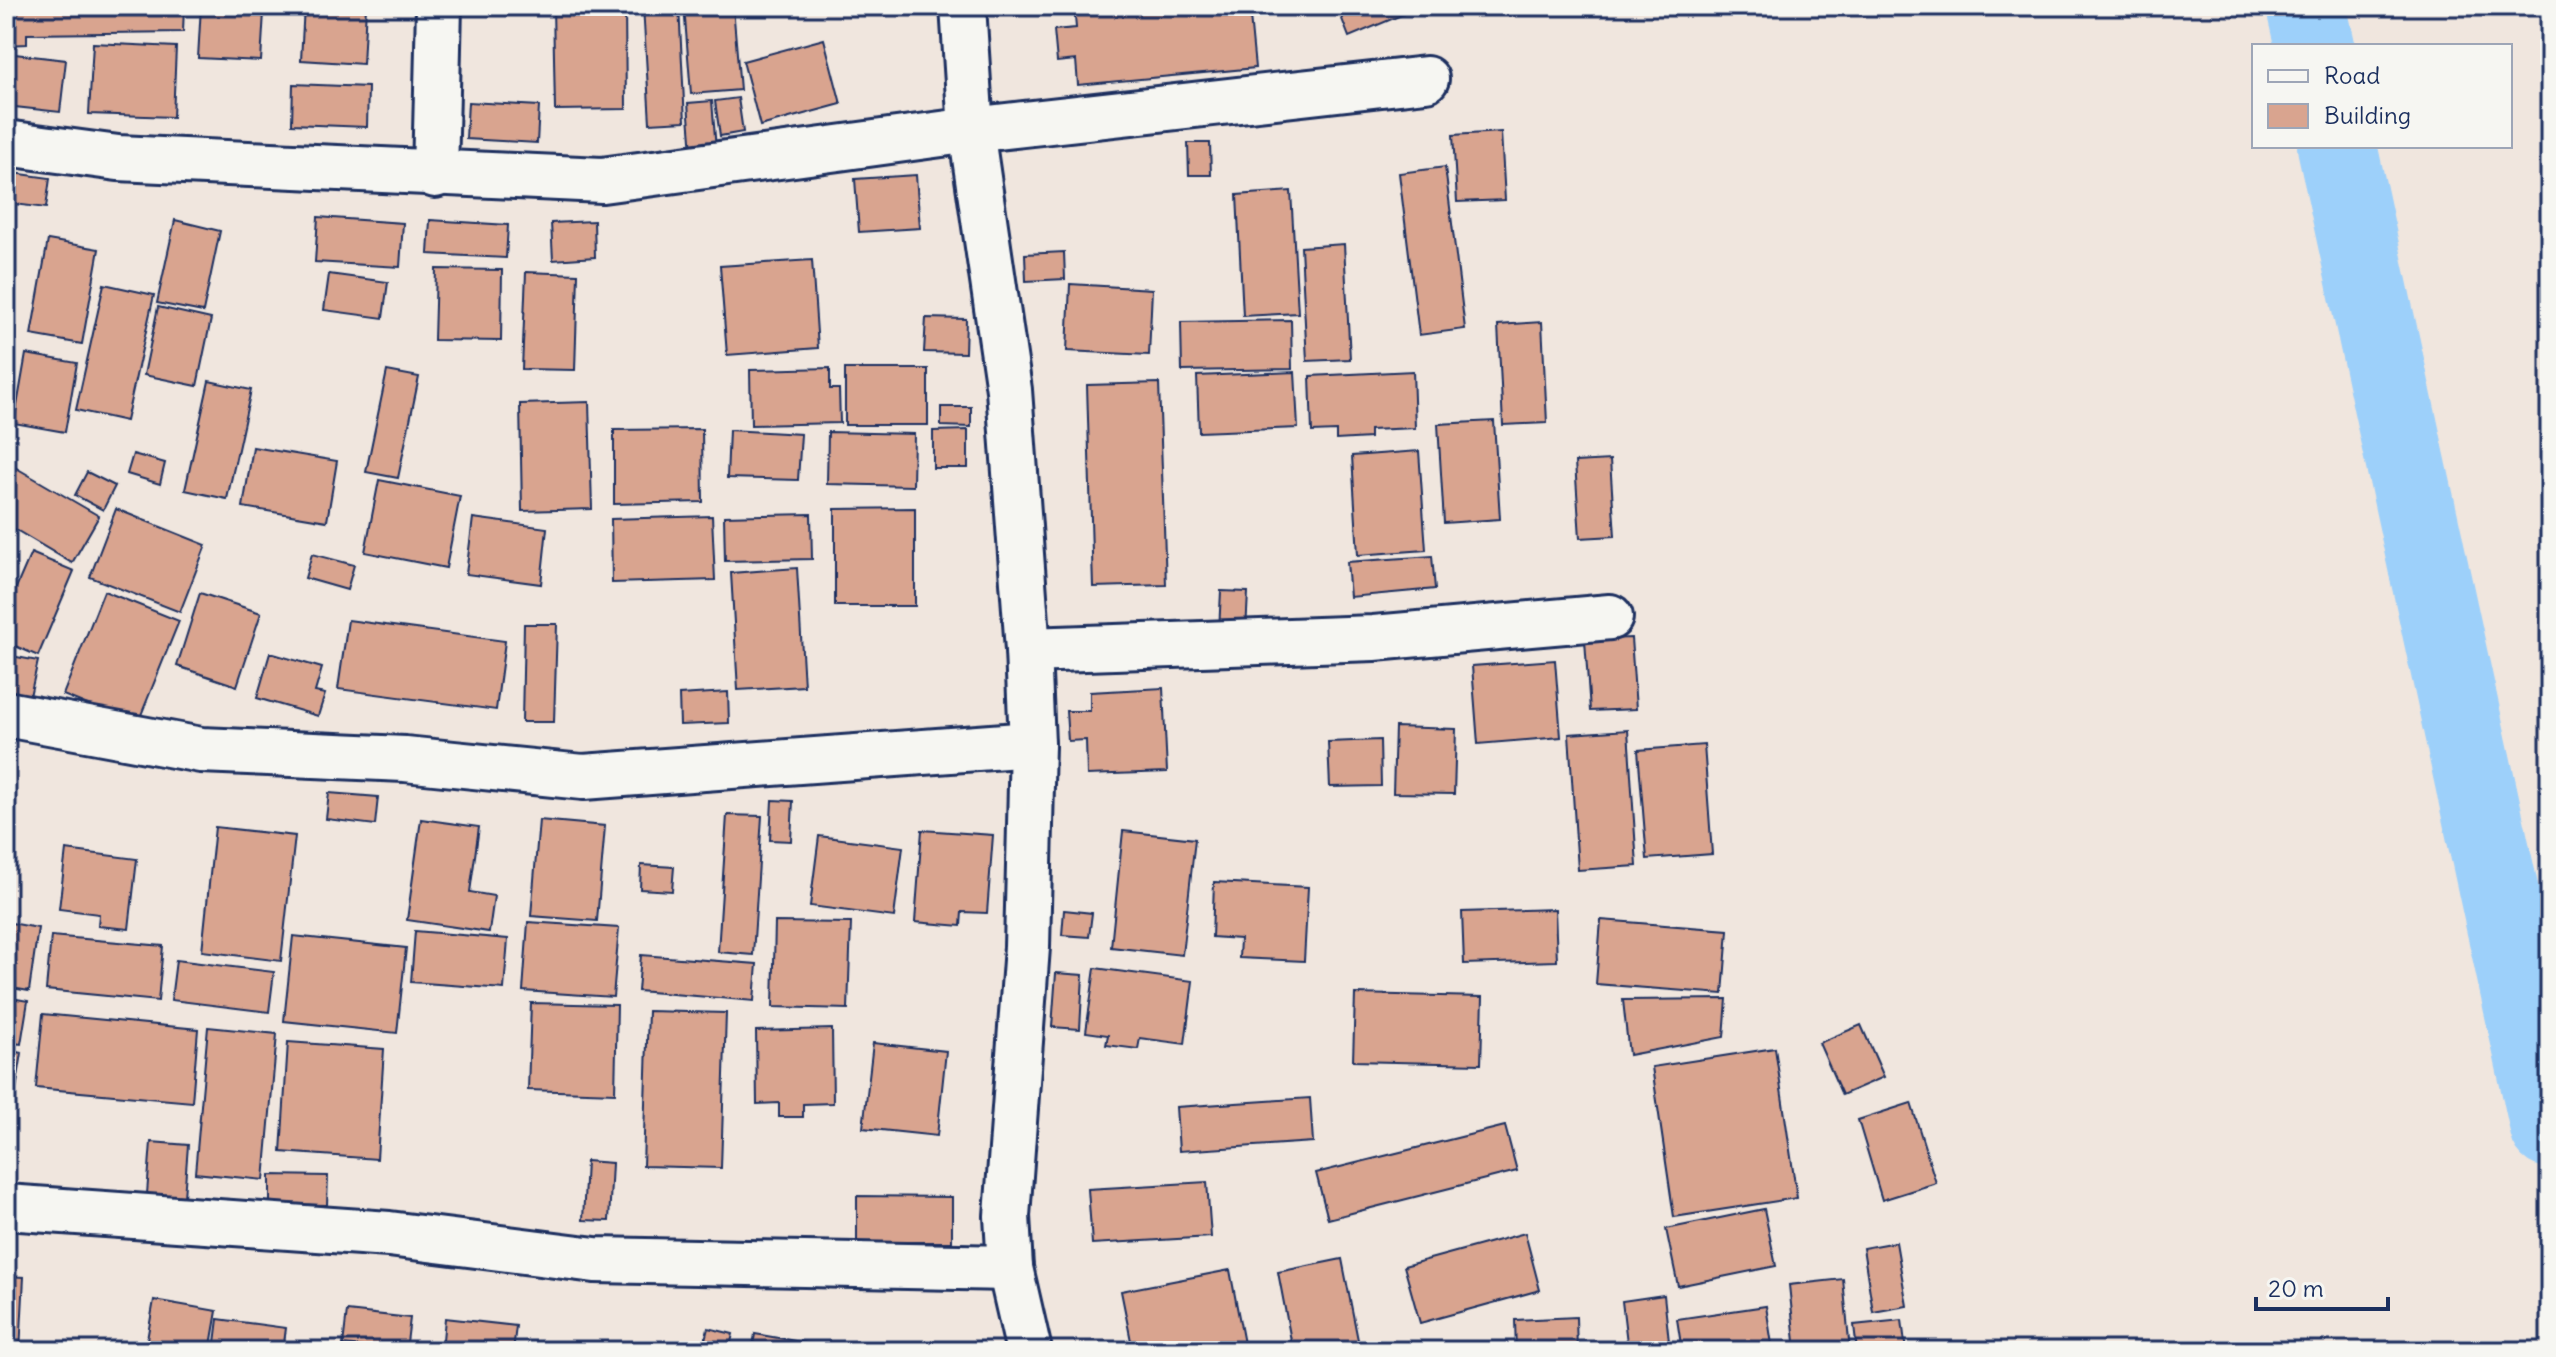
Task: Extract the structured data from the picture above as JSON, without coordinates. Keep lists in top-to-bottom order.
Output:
{
  "legend": ["Road", "Building"],
  "scale_bar": "20 m"
}
